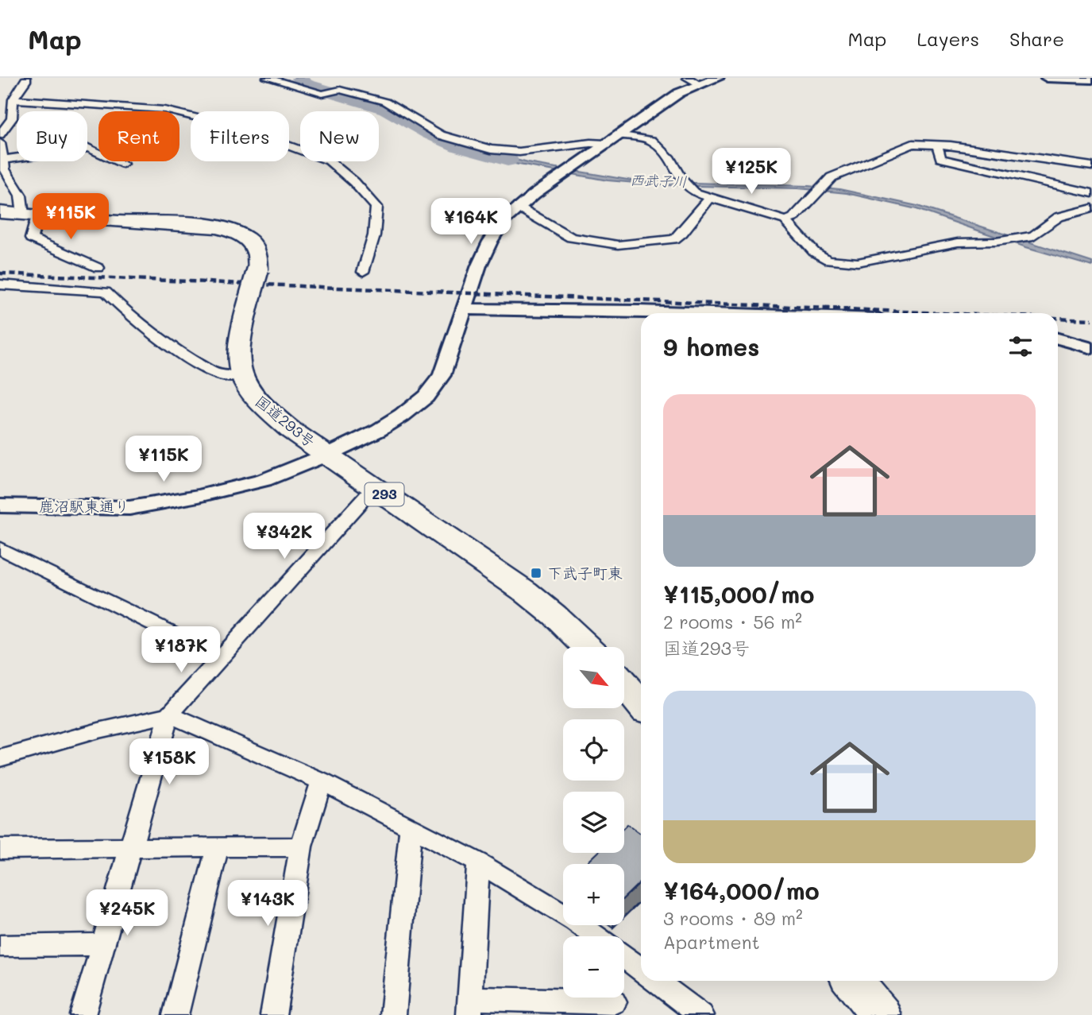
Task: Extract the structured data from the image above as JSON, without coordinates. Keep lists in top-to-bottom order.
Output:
{
  "streets": {
    "highway": ["国道293号", "293"],
    "street": ["鹿沼駅東通り"]
  },
  "crossings": [
    ["国道293号", "鹿沼駅東通り"]
  ],
  "water": ["西武子川"],
  "places": {
    "transit": ["下武子町東"]
  },
  "north": "bottom right",
  "page": {
    "header": "Map",
    "nav": ["Map", "Layers", "Share"],
    "chip": [
      "Buy",
      "Rent",
      "Filters",
      "New"
    ],
    "price": [
      "¥125K",
      "¥115K",
      "¥164K",
      "¥115K",
      "¥342K",
      "¥187K",
      "¥158K",
      "¥143K",
      "¥245K"
    ],
    "heading": "9 homes",
    "list": [
      {
        "name": "¥115,000/mo",
        "note": "2 rooms · 56 m² · 国道293号"
      },
      {
        "name": "¥164,000/mo",
        "note": "3 rooms · 89 m² · Apartment"
      }
    ],
    "map_buttons": ["+", "−"]
  }
}
